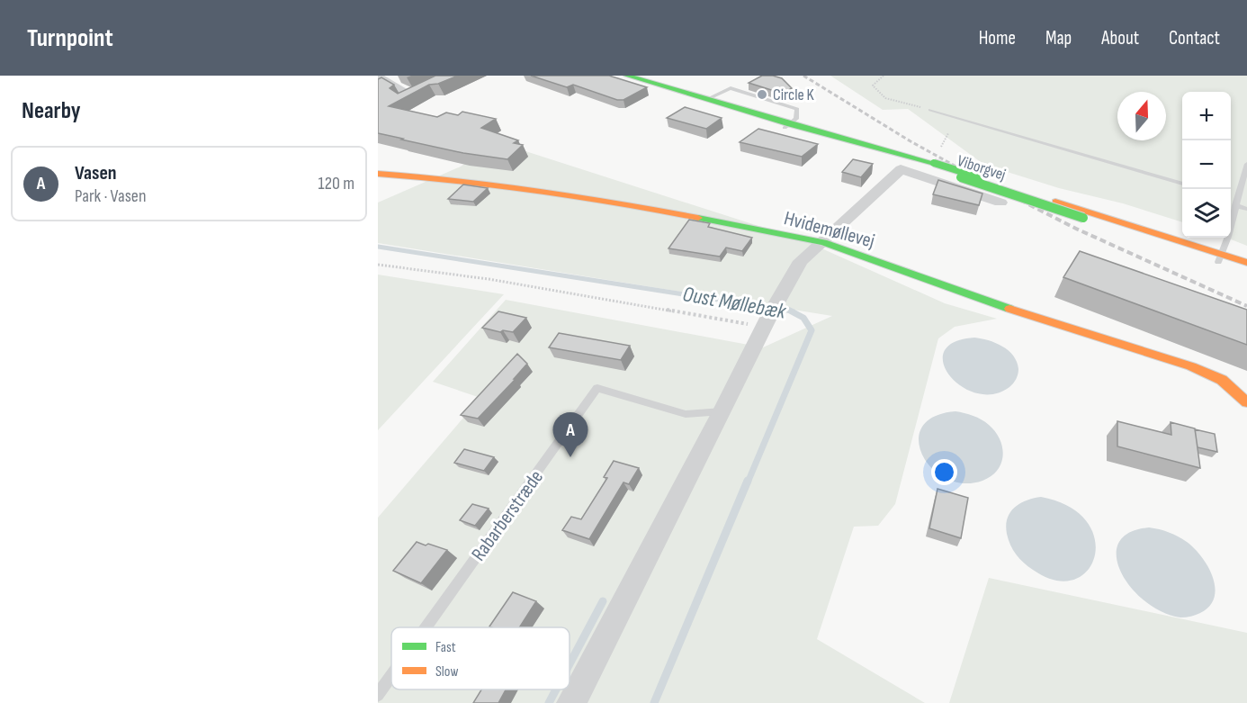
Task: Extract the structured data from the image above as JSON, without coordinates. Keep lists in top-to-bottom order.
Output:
{
  "streets": {
    "street": ["Viborgvej", "Hvidemøllevej"],
    "lane": ["Rabarberstræde"]
  },
  "water": ["Oust Møllebæk"],
  "places": ["Circle K"],
  "legend": ["Fast", "Slow"],
  "north": "top",
  "page": {
    "header": "Turnpoint",
    "nav": [
      "Home",
      "Map",
      "About",
      "Contact"
    ],
    "heading": "Nearby",
    "map_buttons": ["+", "−"],
    "list": [
      {
        "mark": "A",
        "name": "Vasen",
        "note": "Park · Vasen",
        "value": "120 m"
      }
    ],
    "pins": "A"
  }
}
